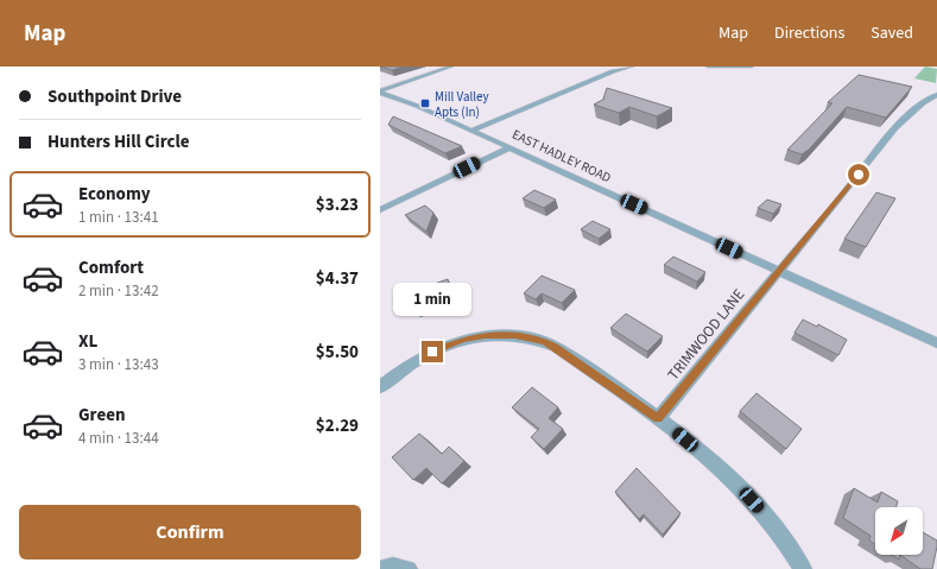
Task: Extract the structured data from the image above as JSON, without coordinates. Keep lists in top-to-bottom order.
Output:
{
  "streets": {
    "street": ["EAST HADLEY ROAD", "TRIMWOOD LANE"]
  },
  "crossings": [
    ["EAST HADLEY ROAD", "TRIMWOOD LANE"]
  ],
  "places": {
    "transit": ["Mill Valley Apts (In)"]
  },
  "north": "bottom left",
  "page": {
    "header": "Map",
    "nav": ["Map", "Directions", "Saved"],
    "banner": ["Southpoint Drive", "Hunters Hill Circle"],
    "list": [
      {
        "name": "Economy",
        "note": "1 min · 13:41",
        "value": "$3.23"
      },
      {
        "name": "Comfort",
        "note": "2 min · 13:42",
        "value": "$4.37"
      },
      {
        "name": "XL",
        "note": "3 min · 13:43",
        "value": "$5.50"
      },
      {
        "name": "Green",
        "note": "4 min · 13:44",
        "value": "$2.29"
      }
    ],
    "bubble": "1 min",
    "buttons": "Confirm"
  }
}
